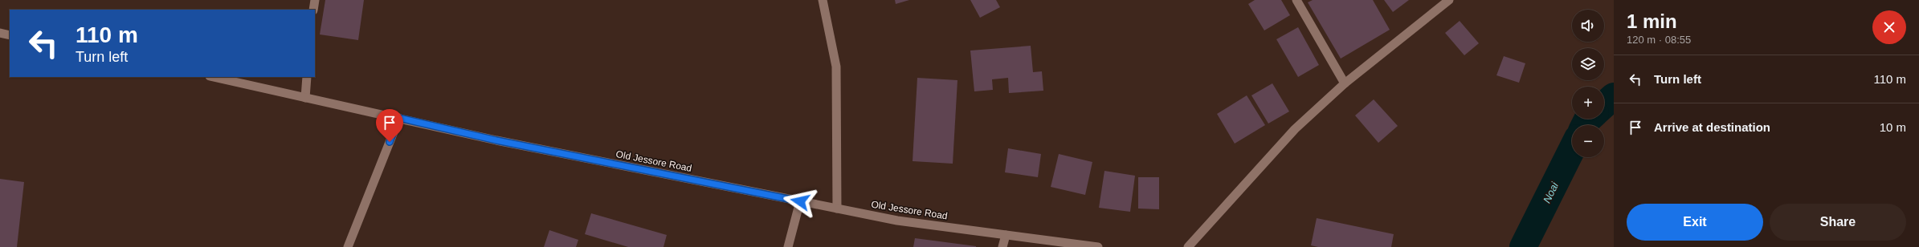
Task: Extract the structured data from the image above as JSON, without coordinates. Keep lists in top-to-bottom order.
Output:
{
  "streets": {
    "street": ["Old Jessore Road"]
  },
  "water": ["Noai"],
  "page": {
    "heading": ["1 min", "120 m · 08:55"],
    "map_buttons": ["+", "−"],
    "turn": ["110 m", "Turn left"],
    "list": [
      {
        "name": "Turn left",
        "value": "110 m"
      },
      {
        "name": "Arrive at destination",
        "value": "10 m"
      }
    ],
    "buttons": ["Exit", "Share"]
  }
}
